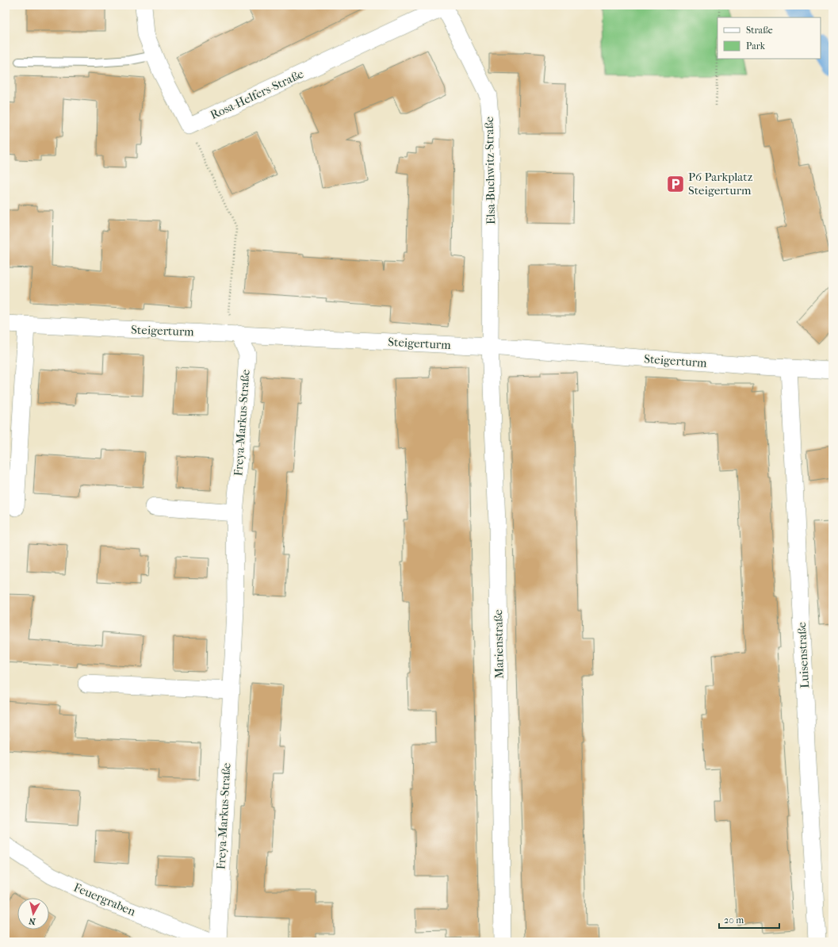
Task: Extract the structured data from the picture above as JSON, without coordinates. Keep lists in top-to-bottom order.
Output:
{
  "streets": {
    "street": [
      "Rosa-Helfers-Straße",
      "Elsa-Buchwitz-Straße",
      "Steigerturm",
      "Freya-Markus-Straße",
      "Marienstraße",
      "Luisenstraße",
      "Feuergraben"
    ]
  },
  "crossings": [
    ["Rosa-Helfers-Straße", "Elsa-Buchwitz-Straße"],
    ["Elsa-Buchwitz-Straße", "Steigerturm"],
    ["Elsa-Buchwitz-Straße", "Marienstraße"],
    ["Steigerturm", "Freya-Markus-Straße"],
    ["Steigerturm", "Marienstraße"],
    ["Steigerturm", "Luisenstraße"]
  ],
  "places": {
    "parking": ["P6 Parkplatz Steigerturm"]
  },
  "legend": ["Straße", "Park"],
  "scale_bar": "20 m",
  "north": "bottom"
}
